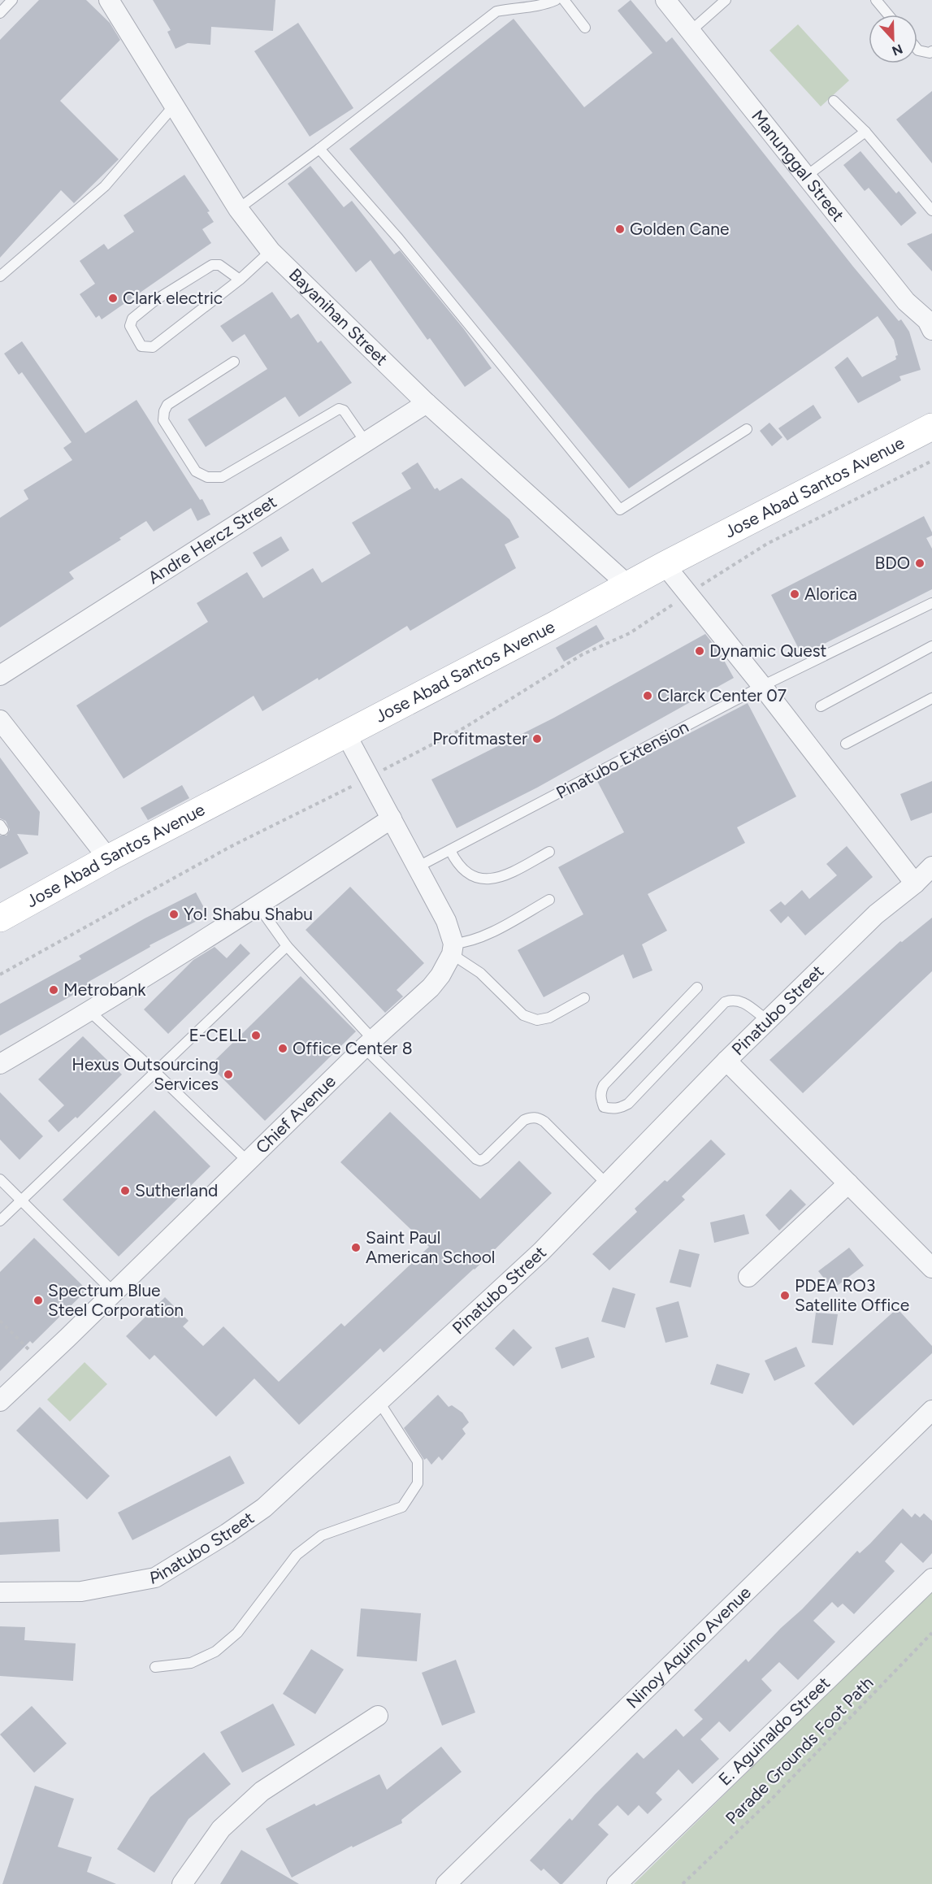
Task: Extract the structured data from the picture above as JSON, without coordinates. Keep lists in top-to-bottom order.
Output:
{
  "streets": {
    "main road": ["Jose Abad Santos Avenue"],
    "street": [
      "Manunggal Street",
      "Bayanihan Street",
      "Andre Hercz Street",
      "Pinatubo Street",
      "Chief Avenue",
      "Ninoy Aquino Avenue",
      "E. Aguinaldo Street"
    ],
    "lane": ["Pinatubo Extension"],
    "path": ["Parade Grounds Foot Path"]
  },
  "crossings": [
    ["Bayanihan Street", "Jose Abad Santos Avenue"],
    ["Bayanihan Street", "Andre Hercz Street"]
  ],
  "places": [
    "Golden Cane",
    "Clark electric",
    "BDO",
    "Alorica",
    "Dynamic Quest",
    "Clarck Center 07",
    "Profitmaster",
    "Yo! Shabu Shabu",
    "Metrobank",
    "E-CELL",
    "Office Center 8",
    "Hexus Outsourcing Services",
    "Sutherland",
    "Saint Paul American School",
    "PDEA RO3 Satellite Office",
    "Spectrum Blue Steel Corporation"
  ],
  "north": "bottom"
}
